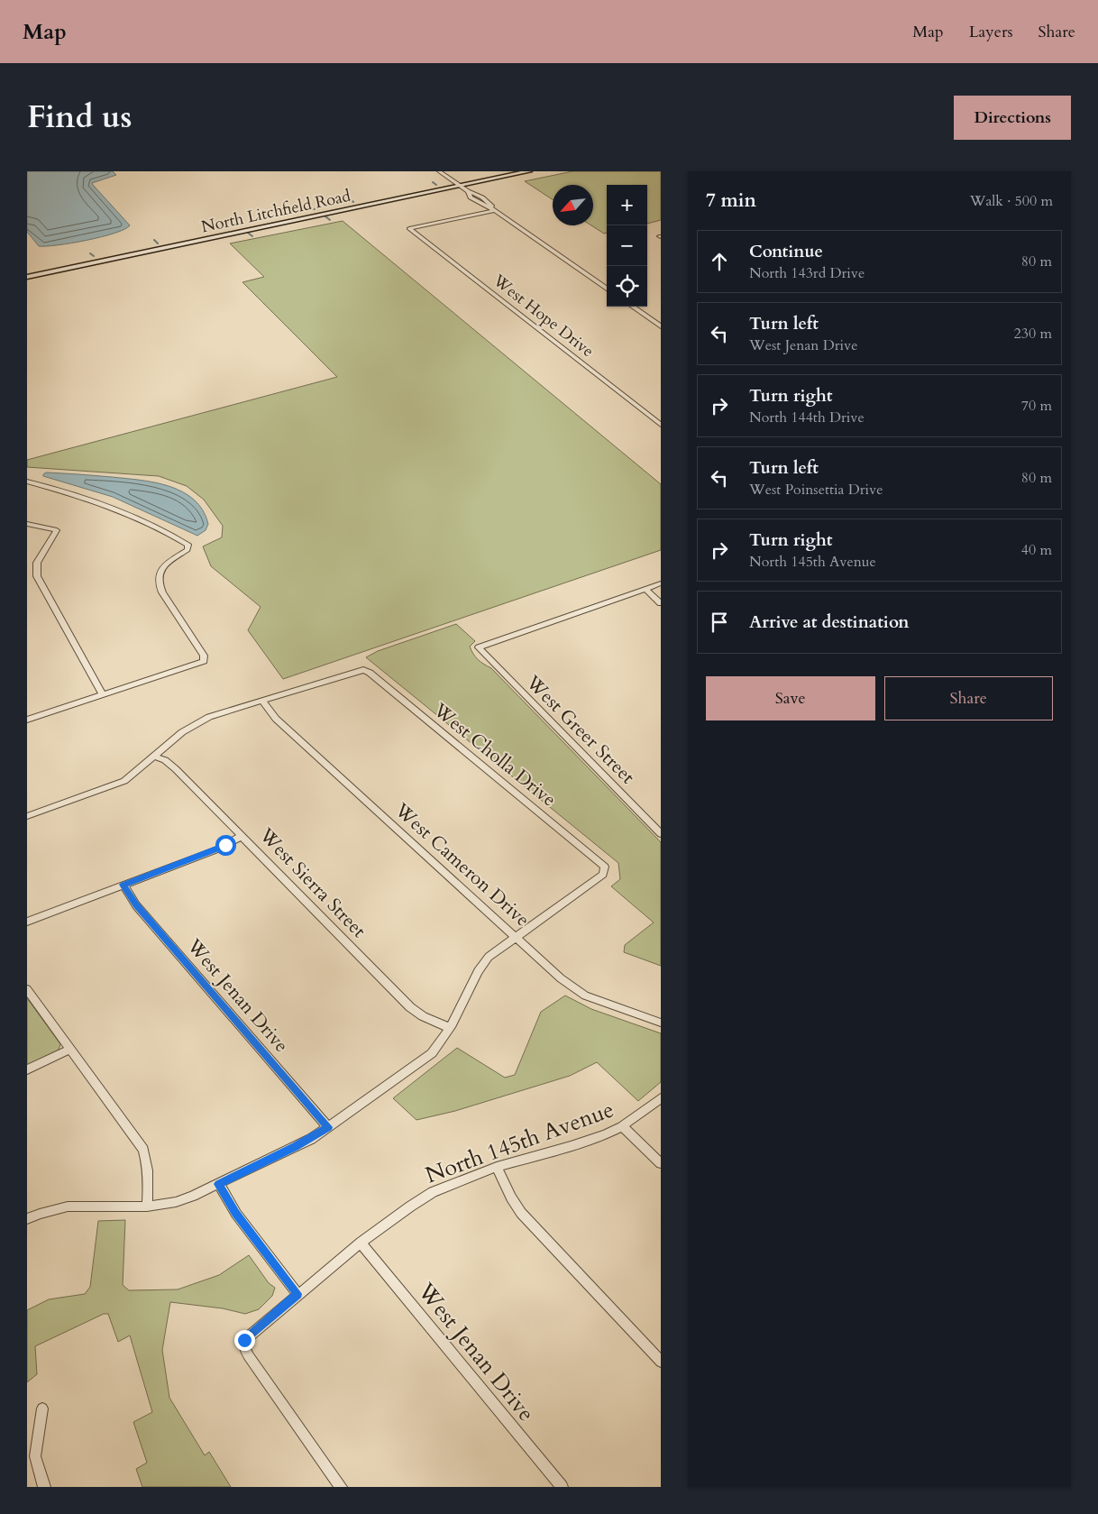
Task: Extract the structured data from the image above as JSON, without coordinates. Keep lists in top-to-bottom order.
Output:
{
  "streets": {
    "main road": ["North Litchfield Road"],
    "street": [
      "West Hope Drive",
      "West Greer Street",
      "West Cholla Drive",
      "West Cameron Drive",
      "West Sierra Street",
      "West Jenan Drive",
      "North 145th Avenue"
    ]
  },
  "crossings": [
    ["West Cholla Drive", "West Cameron Drive"],
    ["West Jenan Drive", "North 145th Avenue"]
  ],
  "north": "bottom left",
  "page": {
    "header": "Map",
    "nav": ["Map", "Layers", "Share"],
    "title": "Find us",
    "buttons": [
      "Directions",
      ["Save", "Share"]
    ],
    "heading": ["7 min", "Walk · 500 m"],
    "map_buttons": ["+", "−"],
    "list": [
      ["Continue", "North 143rd Drive", "80 m"],
      ["Turn left", "West Jenan Drive", "230 m"],
      ["Turn right", "North 144th Drive", "70 m"],
      ["Turn left", "West Poinsettia Drive", "80 m"],
      ["Turn right", "North 145th Avenue", "40 m"],
      "Arrive at destination"
    ]
  }
}
